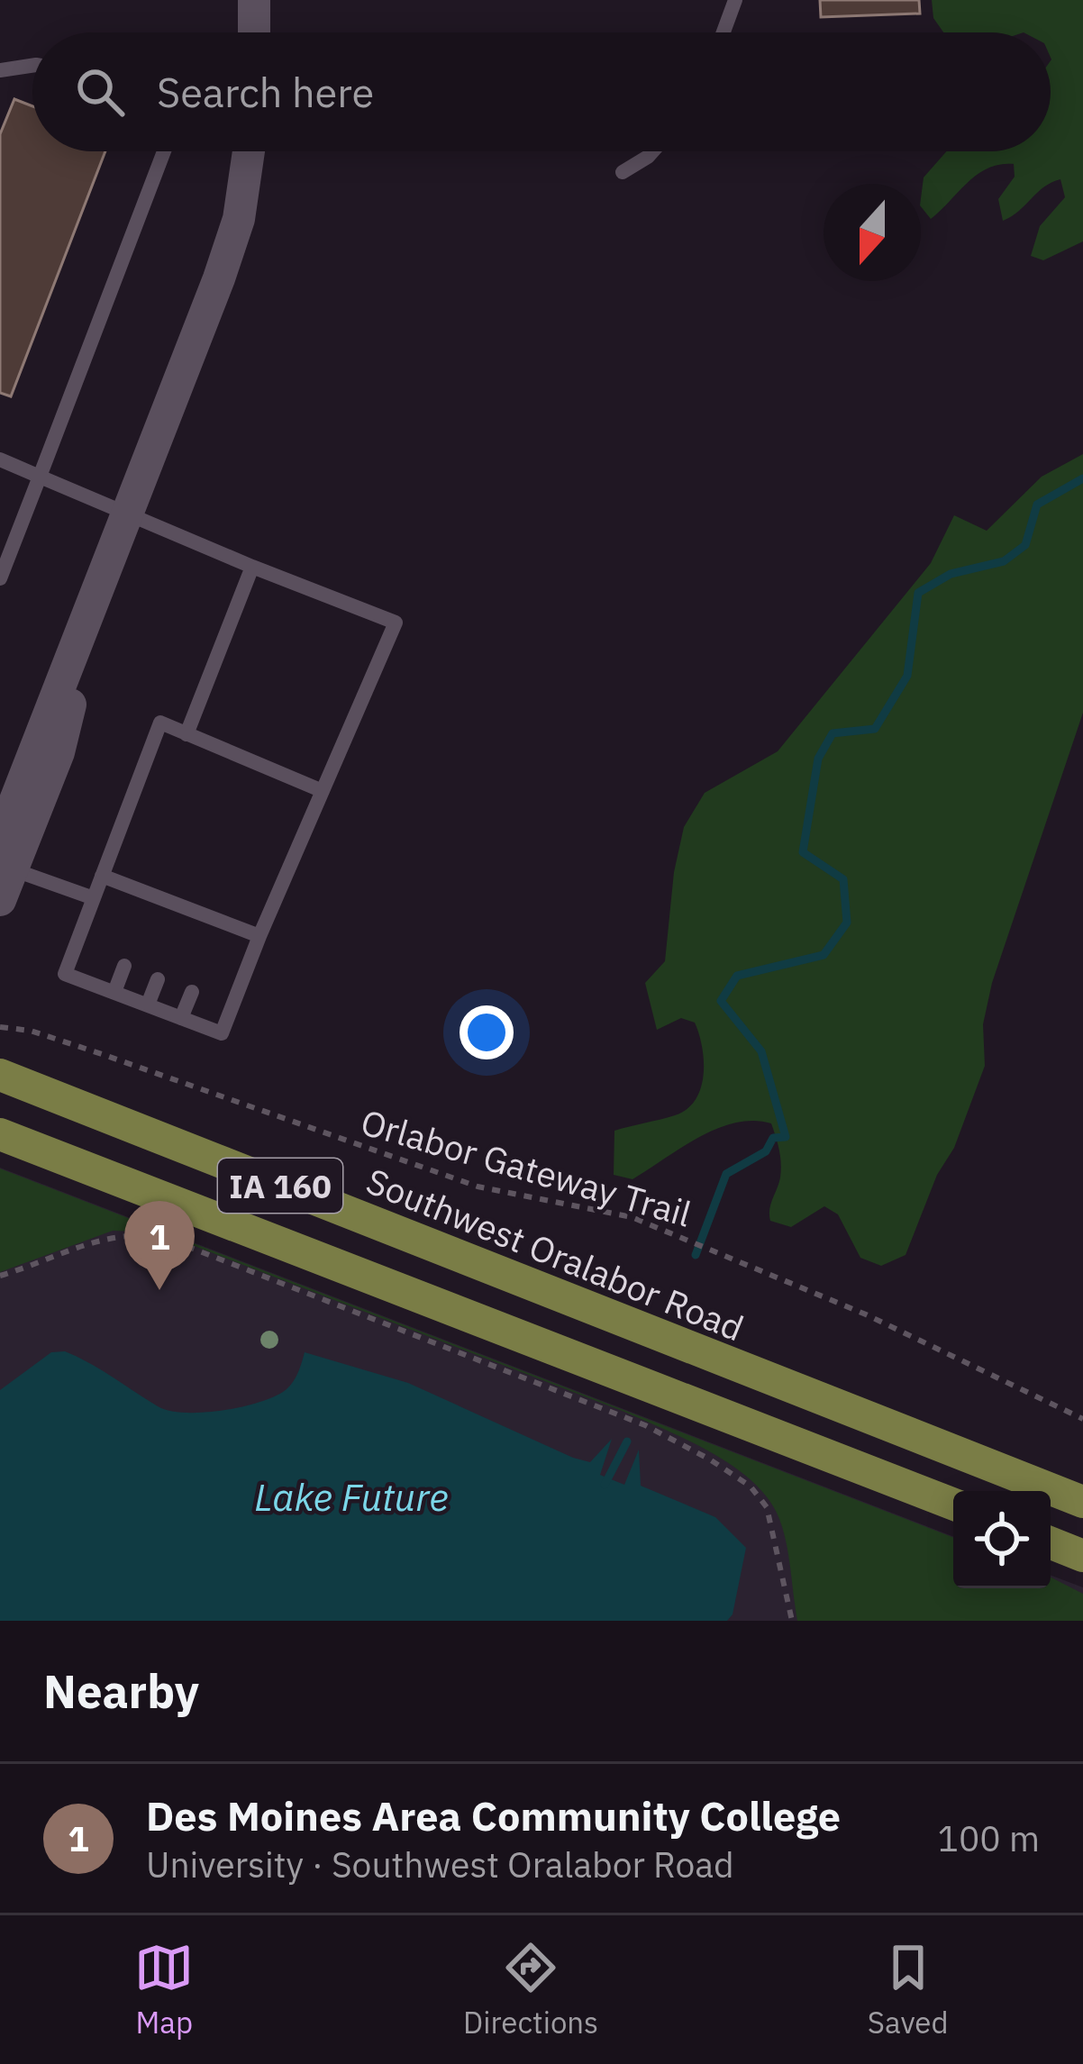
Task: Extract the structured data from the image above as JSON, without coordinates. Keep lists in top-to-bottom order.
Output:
{
  "streets": {
    "main road": ["IA 160", "Southwest Oralabor Road"],
    "path": ["Orlabor Gateway Trail"]
  },
  "water": ["Lake Future"],
  "north": "bottom",
  "page": {
    "search": "Search here",
    "pins": "1",
    "heading": "Nearby",
    "list": [
      {
        "mark": "1",
        "name": "Des Moines Area Community College",
        "note": "University · Southwest Oralabor Road",
        "value": "100 m"
      }
    ],
    "nav": ["Map", "Directions", "Saved"]
  }
}
